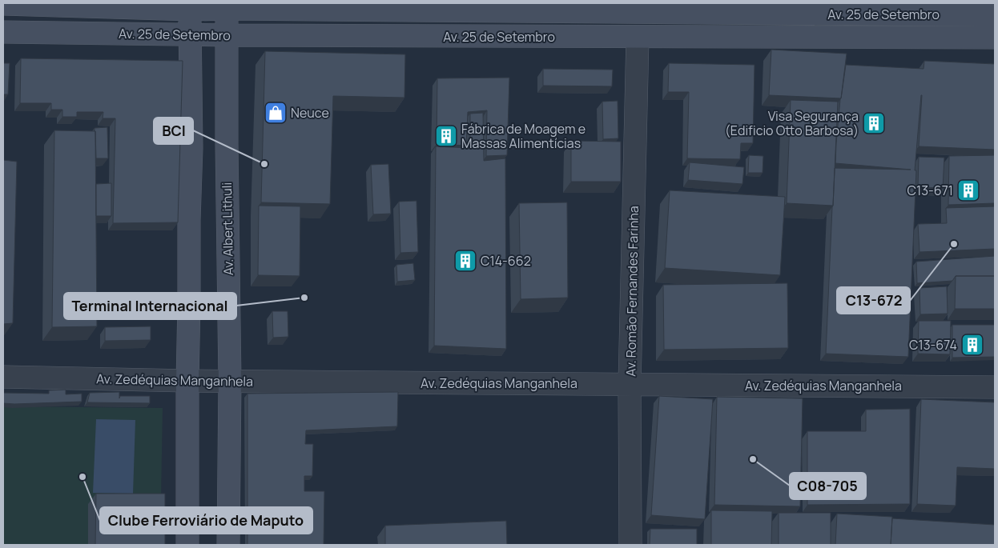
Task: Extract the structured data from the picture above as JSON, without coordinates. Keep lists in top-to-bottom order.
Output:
{
  "streets": {
    "main road": ["Av. 25 de Setembro", "Av. Albert Lithuli"],
    "street": ["Av. Romão Fernandes Farinha", "Av. Zedéquias Manganhela"]
  },
  "crossings": [
    ["Av. 25 de Setembro", "Av. Albert Lithuli"],
    ["Av. 25 de Setembro", "Av. Romão Fernandes Farinha"],
    ["Av. Albert Lithuli", "Av. Zedéquias Manganhela"],
    ["Av. Romão Fernandes Farinha", "Av. Zedéquias Manganhela"]
  ],
  "places": {
    "shop": ["Neuce"],
    "building": [
      "Visa Segurança (Edificio Otto Barbosa)",
      "Fábrica de Moagem e Massas Alimentícias",
      "C13-671",
      "C14-662",
      "C13-674"
    ],
    "other": [
      "BCI",
      "C13-672",
      "Terminal Internacional",
      "C08-705",
      "Clube Ferroviário de Maputo"
    ]
  }
}
